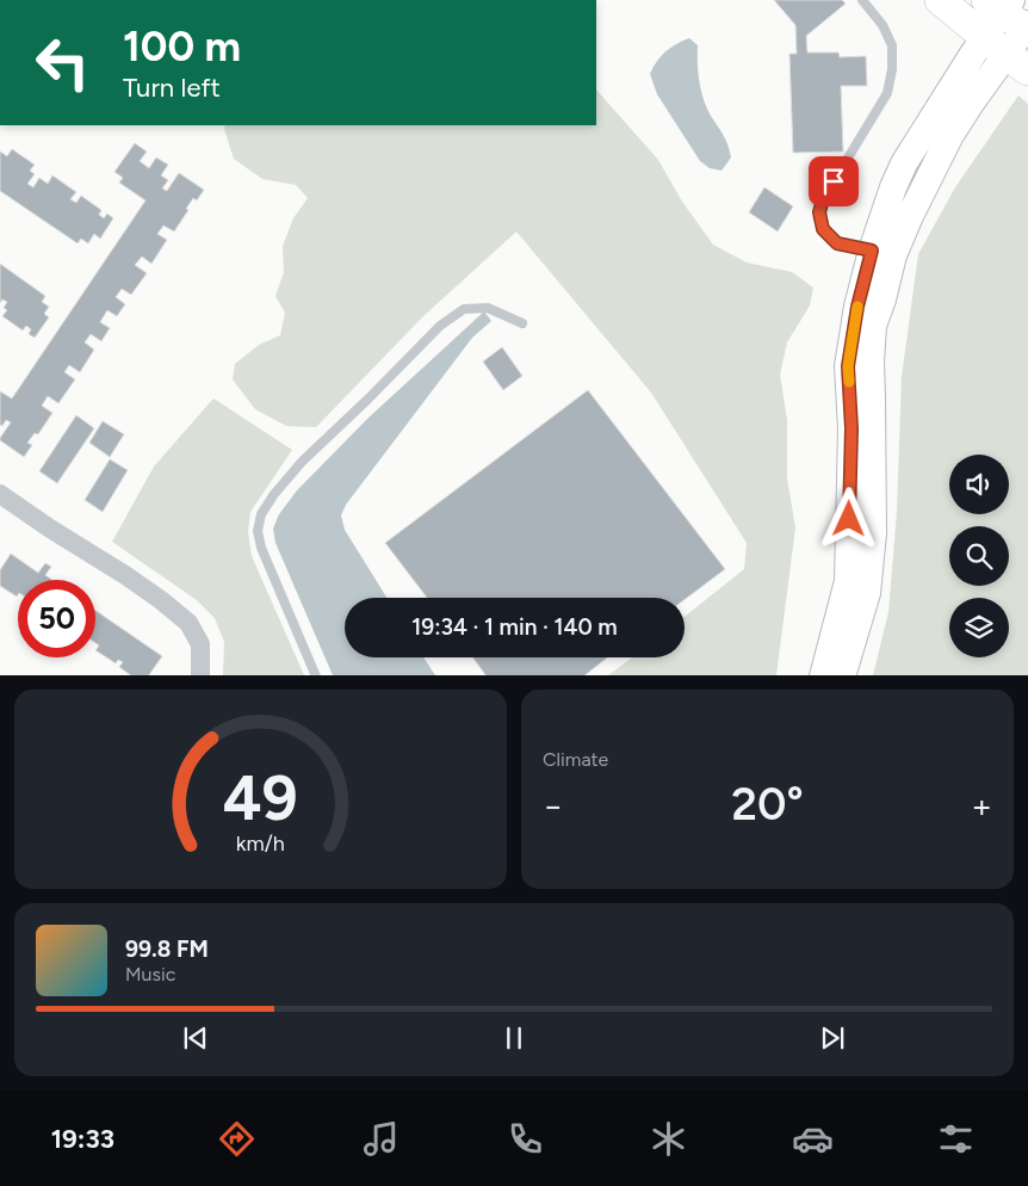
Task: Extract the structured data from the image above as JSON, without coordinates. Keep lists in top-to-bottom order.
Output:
{
  "page": {
    "turn": ["100 m", "Turn left"],
    "limit": "50",
    "trip": "19:34 · 1 min · 140 m",
    "tile": "Climate",
    "heat": ["−", "20°", "+"],
    "song": ["99.8 FM", "Music"],
    "tabs": "19:33",
    "gauge": ["49", "km/h"]
  }
}
